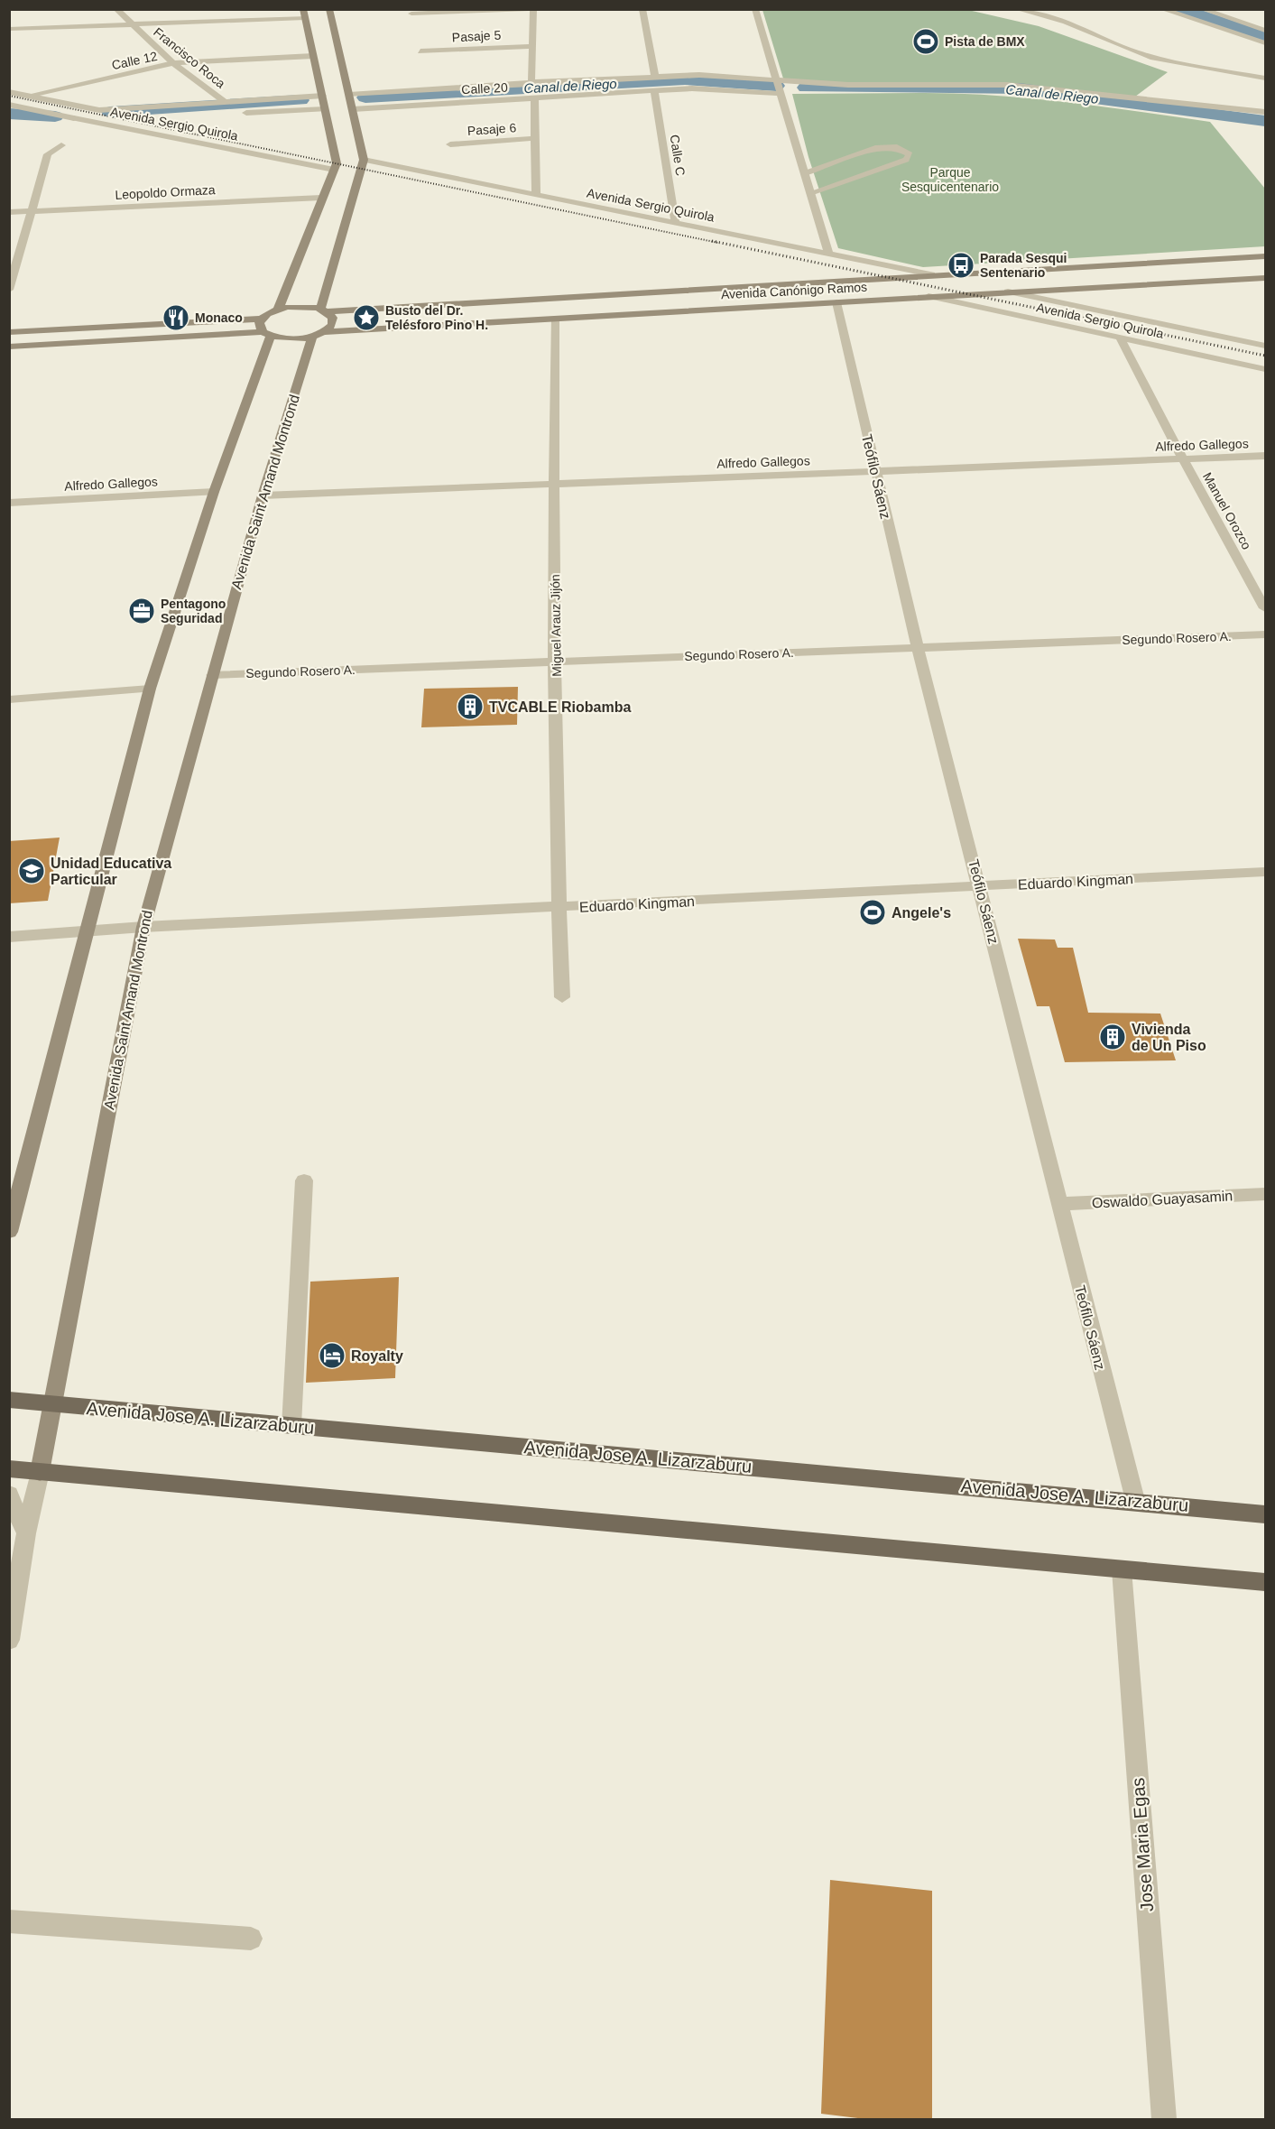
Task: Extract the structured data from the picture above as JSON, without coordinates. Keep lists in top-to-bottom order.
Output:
{
  "streets": {
    "main road": ["Avenida Jose A. Lizarzaburu"],
    "street": [
      "Pasaje 5",
      "Francisco Roca",
      "Calle 12",
      "Calle 20",
      "Avenida Sergio Quirola",
      "Pasaje 6",
      "Calle C",
      "Leopoldo Ormaza",
      "Avenida Canónigo Ramos",
      "Alfredo Gallegos",
      "Teófilo Sáenz",
      "Avenida Saint Amand Montrond",
      "Manuel Orozco",
      "Miguel Arauz Jijón",
      "Segundo Rosero A.",
      "Eduardo Kingman",
      "Oswaldo Guayasamin",
      "Jose Maria Egas"
    ]
  },
  "crossings": [
    ["Francisco Roca", "Calle 12"],
    ["Francisco Roca", "Avenida Sergio Quirola"],
    ["Calle 12", "Avenida Sergio Quirola"],
    ["Calle 20", "Calle C"],
    ["Avenida Sergio Quirola", "Calle C"],
    ["Avenida Sergio Quirola", "Avenida Canónigo Ramos"],
    ["Avenida Sergio Quirola", "Manuel Orozco"],
    ["Avenida Canónigo Ramos", "Teófilo Sáenz"],
    ["Avenida Canónigo Ramos", "Avenida Saint Amand Montrond"],
    ["Avenida Canónigo Ramos", "Miguel Arauz Jijón"],
    ["Alfredo Gallegos", "Teófilo Sáenz"],
    ["Alfredo Gallegos", "Avenida Saint Amand Montrond"],
    ["Alfredo Gallegos", "Manuel Orozco"],
    ["Alfredo Gallegos", "Miguel Arauz Jijón"],
    ["Teófilo Sáenz", "Segundo Rosero A."],
    ["Teófilo Sáenz", "Eduardo Kingman"],
    ["Teófilo Sáenz", "Oswaldo Guayasamin"],
    ["Teófilo Sáenz", "Avenida Jose A. Lizarzaburu"],
    ["Avenida Saint Amand Montrond", "Segundo Rosero A."],
    ["Avenida Saint Amand Montrond", "Eduardo Kingman"],
    ["Avenida Saint Amand Montrond", "Avenida Jose A. Lizarzaburu"],
    ["Miguel Arauz Jijón", "Segundo Rosero A."],
    ["Miguel Arauz Jijón", "Eduardo Kingman"]
  ],
  "water": ["Canal de Riego"],
  "parks": ["Parque Sesquicentenario"],
  "places": {
    "sports": ["Pista de BMX", "Angele's"],
    "bus stop": ["Parada Sesqui Sentenario"],
    "restaurant": ["Monaco"],
    "place": ["Busto del Dr. Telésforo Pino H."],
    "office": ["Pentagono Seguridad"],
    "building": ["TVCABLE Riobamba", "Vivienda de Un Piso"],
    "school or university": ["Unidad Educativa Particular"],
    "hotel": ["Royalty"]
  }
}
